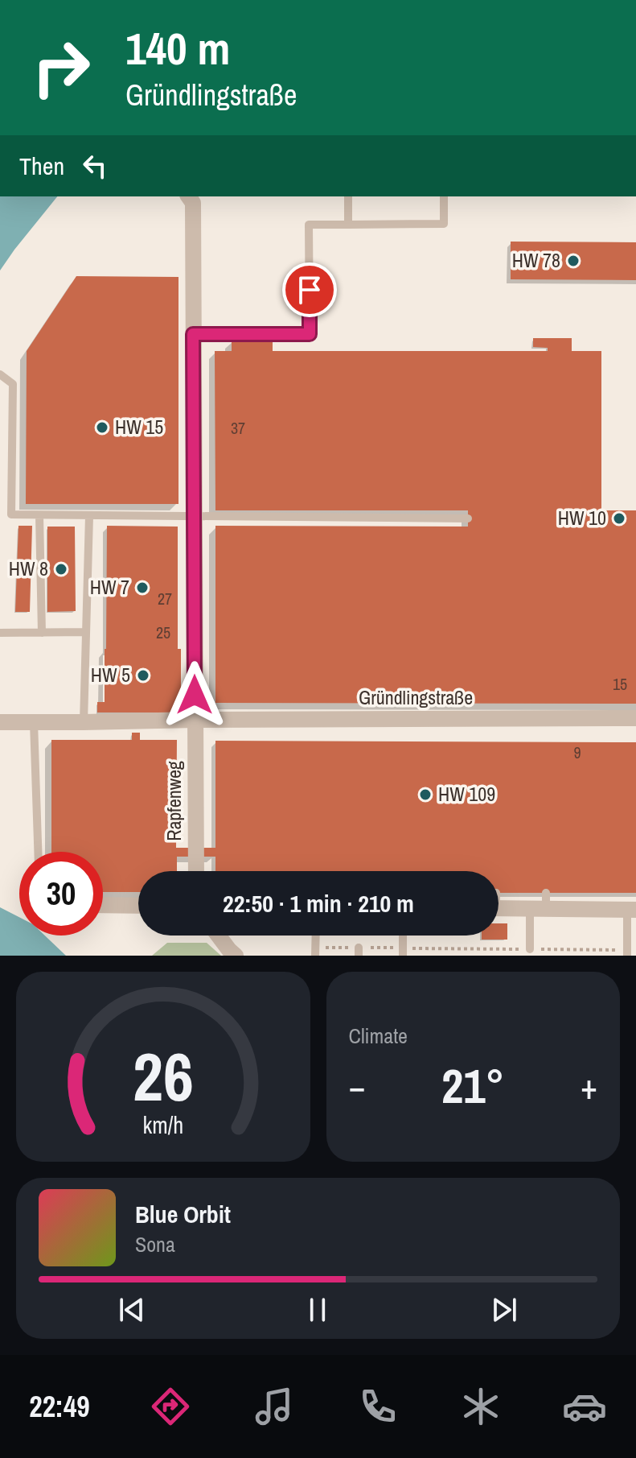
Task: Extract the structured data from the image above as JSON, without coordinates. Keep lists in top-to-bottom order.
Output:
{
  "streets": {
    "street": ["Gründlingstraße", "Rapfenweg"]
  },
  "crossings": [
    ["Gründlingstraße", "Rapfenweg"]
  ],
  "places": [
    "HW 78",
    "HW 15",
    "HW 10",
    "HW 8",
    "HW 7",
    "HW 5",
    "HW 109"
  ],
  "house_numbers": [
    "37",
    "27",
    "25",
    "15",
    "9"
  ],
  "page": {
    "turn": ["140 m", "Gründlingstraße"],
    "then": "Then",
    "limit": "30",
    "trip": "22:50 · 1 min · 210 m",
    "tile": "Climate",
    "heat": ["−", "21°", "+"],
    "song": ["Blue Orbit", "Sona"],
    "tabs": "22:49",
    "gauge": ["26", "km/h"]
  }
}
